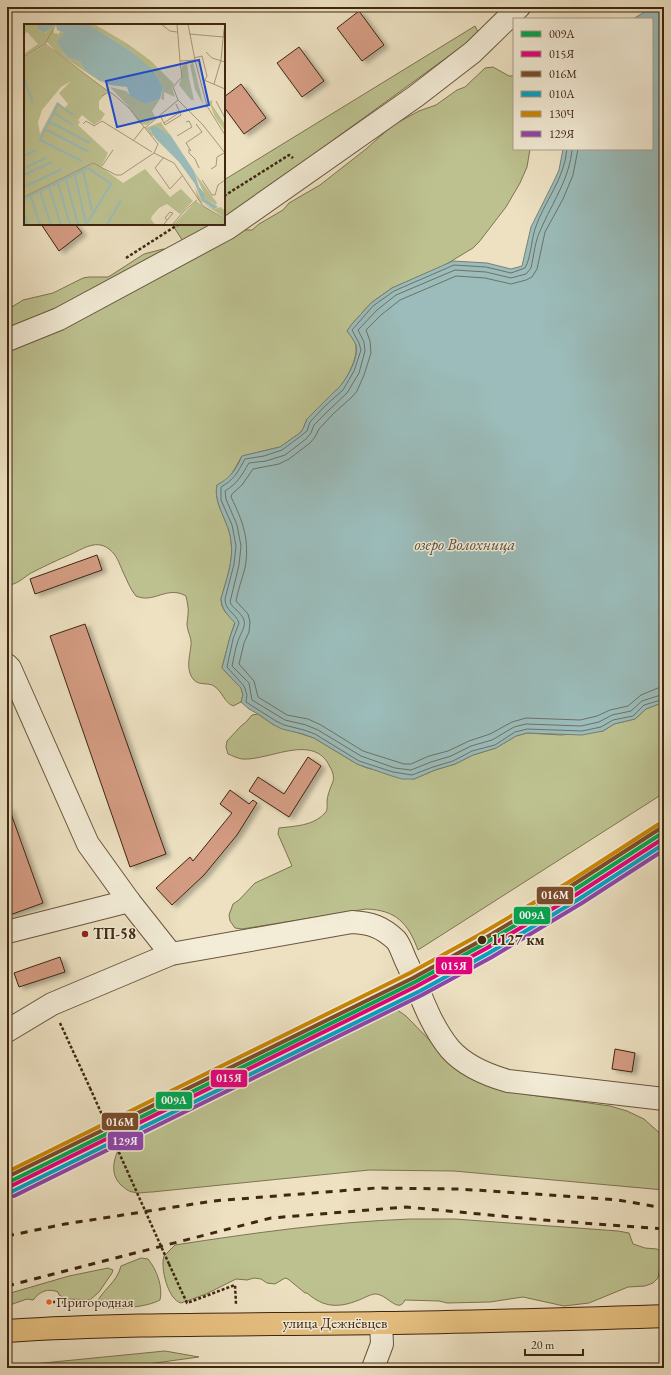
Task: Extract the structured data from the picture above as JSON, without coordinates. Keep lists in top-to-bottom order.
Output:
{
  "streets": {
    "main road": ["улица Дежнёвцев"]
  },
  "water": ["озеро Волохница"],
  "places": ["ТП-58", "1127 км", "Пригородная"],
  "lines": [
    "transit line 130Ч",
    "transit line 016М",
    "transit line 009А",
    "transit line 015Я",
    "transit line 010А",
    "transit line 129Я"
  ],
  "legend": [
    "009А",
    "015Я",
    "016М",
    "010А",
    "130Ч",
    "129Я"
  ],
  "scale_bar": "20 m"
}
